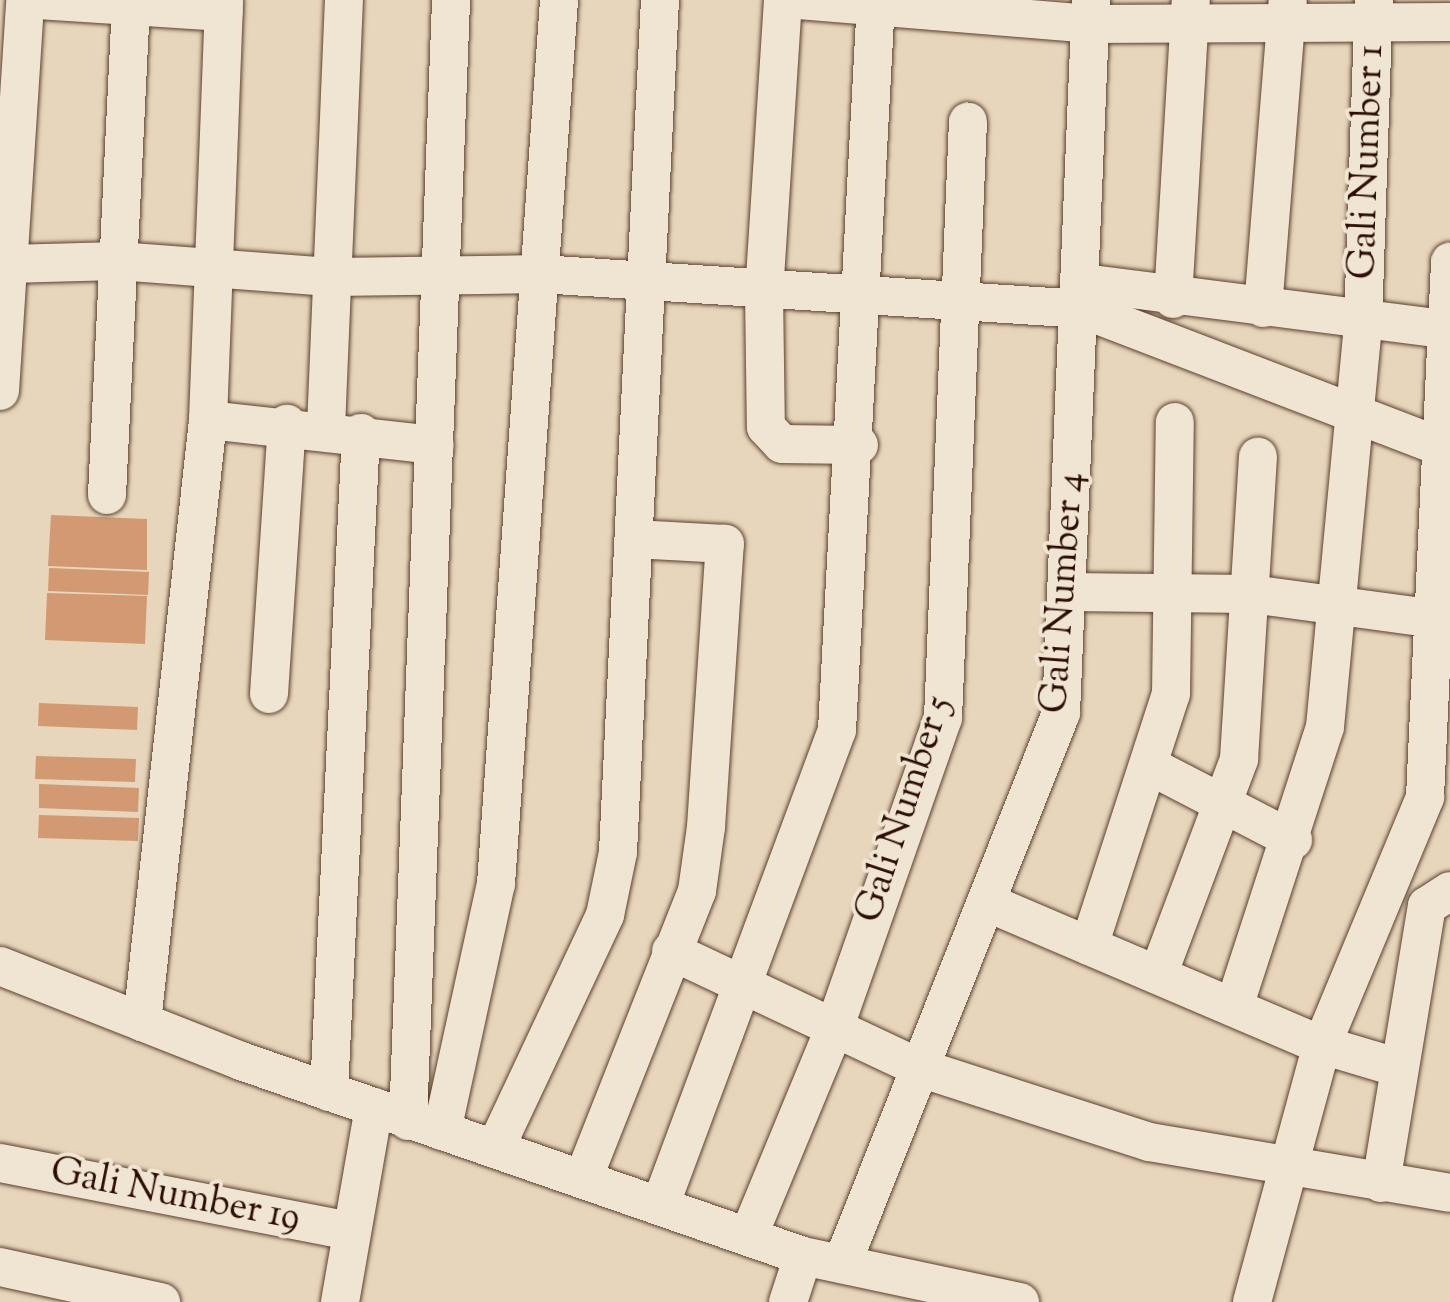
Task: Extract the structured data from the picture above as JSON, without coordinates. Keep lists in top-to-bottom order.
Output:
{
  "streets": {
    "street": [
      "Gali Number 1",
      "Gali Number 4",
      "Gali Number 5",
      "Gali Number 19"
    ]
  }
}
